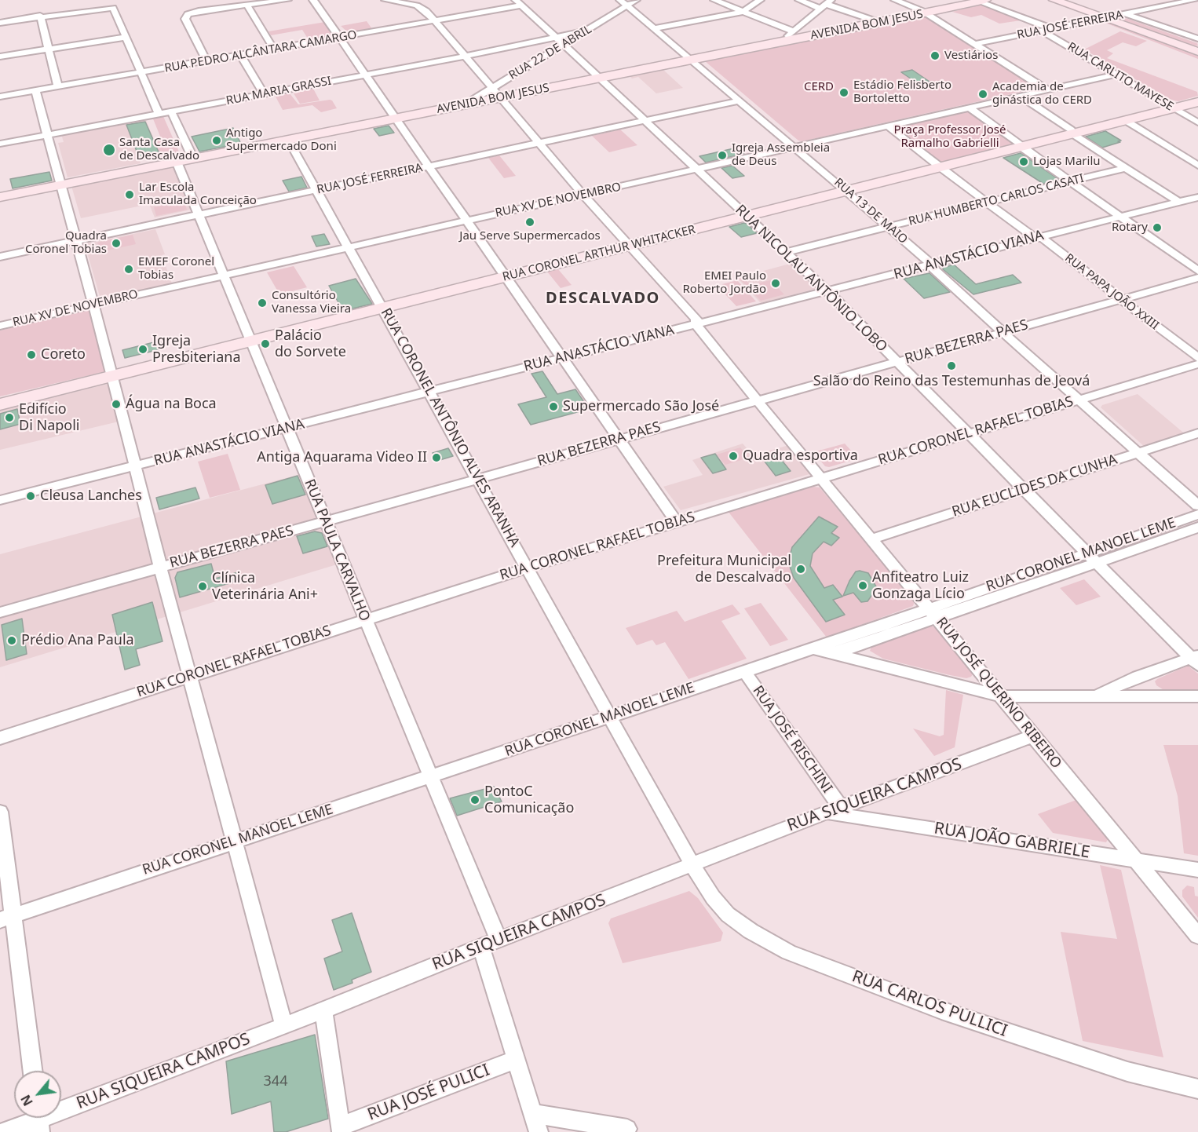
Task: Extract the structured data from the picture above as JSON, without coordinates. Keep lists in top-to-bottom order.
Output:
{
  "streets": {
    "street": [
      "AVENIDA BOM JESUS",
      "RUA JOSÉ FERREIRA",
      "RUA PEDRO ALCÂNTARA CAMARGO",
      "RUA 22 DE ABRIL",
      "RUA CARLITO MAYESE",
      "RUA MARIA GRASSI",
      "RUA XV DE NOVEMBRO",
      "RUA HUMBERTO CARLOS CASATI",
      "RUA 13 DE MAIO",
      "RUA CORONEL ARTHUR WHITACKER",
      "RUA ANASTÁCIO VIANA",
      "RUA NICOLAU ANTÔNIO LOBO",
      "RUA PAPA JOÃO XXIII",
      "RUA BEZERRA PAES",
      "RUA CORONEL ANTÔNIO ALVES ARANHA",
      "RUA CORONEL RAFAEL TOBIAS",
      "RUA EUCLIDES DA CUNHA",
      "RUA PAULA CARVALHO",
      "RUA CORONEL MANOEL LEME",
      "RUA JOSÉ QUERINO RIBEIRO",
      "RUA JOSÉ RISCHINI",
      "RUA SIQUEIRA CAMPOS",
      "RUA JOÃO GABRIELE",
      "RUA CARLOS PULLICI",
      "RUA JOSÉ PULICI"
    ]
  },
  "crossings": [
    ["AVENIDA BOM JESUS", "RUA 22 DE ABRIL"],
    ["AVENIDA BOM JESUS", "RUA CARLITO MAYESE"],
    ["AVENIDA BOM JESUS", "RUA 13 DE MAIO"],
    ["AVENIDA BOM JESUS", "RUA NICOLAU ANTÔNIO LOBO"],
    ["AVENIDA BOM JESUS", "RUA CORONEL ANTÔNIO ALVES ARANHA"],
    ["AVENIDA BOM JESUS", "RUA PAULA CARVALHO"],
    ["AVENIDA BOM JESUS", "RUA JOSÉ QUERINO RIBEIRO"],
    ["RUA JOSÉ FERREIRA", "RUA CARLITO MAYESE"],
    ["RUA JOSÉ FERREIRA", "RUA 13 DE MAIO"],
    ["RUA JOSÉ FERREIRA", "RUA NICOLAU ANTÔNIO LOBO"],
    ["RUA JOSÉ FERREIRA", "RUA CORONEL ANTÔNIO ALVES ARANHA"],
    ["RUA JOSÉ FERREIRA", "RUA PAULA CARVALHO"],
    ["RUA JOSÉ FERREIRA", "RUA JOSÉ QUERINO RIBEIRO"],
    ["RUA PEDRO ALCÂNTARA CAMARGO", "RUA NICOLAU ANTÔNIO LOBO"],
    ["RUA PEDRO ALCÂNTARA CAMARGO", "RUA JOSÉ QUERINO RIBEIRO"],
    ["RUA 22 DE ABRIL", "RUA MARIA GRASSI"],
    ["RUA 22 DE ABRIL", "RUA 13 DE MAIO"],
    ["RUA 22 DE ABRIL", "RUA NICOLAU ANTÔNIO LOBO"],
    ["RUA 22 DE ABRIL", "RUA JOSÉ QUERINO RIBEIRO"],
    ["RUA CARLITO MAYESE", "RUA XV DE NOVEMBRO"],
    ["RUA CARLITO MAYESE", "RUA CORONEL ARTHUR WHITACKER"],
    ["RUA MARIA GRASSI", "RUA NICOLAU ANTÔNIO LOBO"],
    ["RUA MARIA GRASSI", "RUA JOSÉ QUERINO RIBEIRO"],
    ["RUA XV DE NOVEMBRO", "RUA 13 DE MAIO"],
    ["RUA XV DE NOVEMBRO", "RUA NICOLAU ANTÔNIO LOBO"],
    ["RUA XV DE NOVEMBRO", "RUA PAPA JOÃO XXIII"],
    ["RUA XV DE NOVEMBRO", "RUA CORONEL ANTÔNIO ALVES ARANHA"],
    ["RUA XV DE NOVEMBRO", "RUA PAULA CARVALHO"],
    ["RUA XV DE NOVEMBRO", "RUA JOSÉ QUERINO RIBEIRO"],
    ["RUA HUMBERTO CARLOS CASATI", "RUA 13 DE MAIO"],
    ["RUA HUMBERTO CARLOS CASATI", "RUA NICOLAU ANTÔNIO LOBO"],
    ["RUA HUMBERTO CARLOS CASATI", "RUA PAPA JOÃO XXIII"],
    ["RUA 13 DE MAIO", "RUA CORONEL ARTHUR WHITACKER"],
    ["RUA 13 DE MAIO", "RUA ANASTÁCIO VIANA"],
    ["RUA 13 DE MAIO", "RUA BEZERRA PAES"],
    ["RUA 13 DE MAIO", "RUA CORONEL RAFAEL TOBIAS"],
    ["RUA 13 DE MAIO", "RUA EUCLIDES DA CUNHA"],
    ["RUA CORONEL ARTHUR WHITACKER", "RUA NICOLAU ANTÔNIO LOBO"],
    ["RUA CORONEL ARTHUR WHITACKER", "RUA PAPA JOÃO XXIII"],
    ["RUA CORONEL ARTHUR WHITACKER", "RUA CORONEL ANTÔNIO ALVES ARANHA"],
    ["RUA CORONEL ARTHUR WHITACKER", "RUA PAULA CARVALHO"],
    ["RUA CORONEL ARTHUR WHITACKER", "RUA JOSÉ QUERINO RIBEIRO"],
    ["RUA ANASTÁCIO VIANA", "RUA NICOLAU ANTÔNIO LOBO"],
    ["RUA ANASTÁCIO VIANA", "RUA PAPA JOÃO XXIII"],
    ["RUA ANASTÁCIO VIANA", "RUA CORONEL ANTÔNIO ALVES ARANHA"],
    ["RUA ANASTÁCIO VIANA", "RUA PAULA CARVALHO"],
    ["RUA ANASTÁCIO VIANA", "RUA JOSÉ QUERINO RIBEIRO"],
    ["RUA NICOLAU ANTÔNIO LOBO", "RUA BEZERRA PAES"],
    ["RUA NICOLAU ANTÔNIO LOBO", "RUA CORONEL RAFAEL TOBIAS"],
    ["RUA NICOLAU ANTÔNIO LOBO", "RUA EUCLIDES DA CUNHA"],
    ["RUA NICOLAU ANTÔNIO LOBO", "RUA CORONEL MANOEL LEME"],
    ["RUA PAPA JOÃO XXIII", "RUA BEZERRA PAES"],
    ["RUA BEZERRA PAES", "RUA CORONEL ANTÔNIO ALVES ARANHA"],
    ["RUA BEZERRA PAES", "RUA PAULA CARVALHO"],
    ["RUA BEZERRA PAES", "RUA JOSÉ QUERINO RIBEIRO"],
    ["RUA CORONEL ANTÔNIO ALVES ARANHA", "RUA CORONEL RAFAEL TOBIAS"],
    ["RUA CORONEL ANTÔNIO ALVES ARANHA", "RUA CORONEL MANOEL LEME"],
    ["RUA CORONEL ANTÔNIO ALVES ARANHA", "RUA SIQUEIRA CAMPOS"],
    ["RUA CORONEL ANTÔNIO ALVES ARANHA", "RUA CARLOS PULLICI"],
    ["RUA CORONEL RAFAEL TOBIAS", "RUA PAULA CARVALHO"],
    ["RUA CORONEL RAFAEL TOBIAS", "RUA JOSÉ QUERINO RIBEIRO"],
    ["RUA EUCLIDES DA CUNHA", "RUA JOSÉ QUERINO RIBEIRO"],
    ["RUA PAULA CARVALHO", "RUA CORONEL MANOEL LEME"],
    ["RUA PAULA CARVALHO", "RUA SIQUEIRA CAMPOS"],
    ["RUA CORONEL MANOEL LEME", "RUA JOSÉ QUERINO RIBEIRO"],
    ["RUA CORONEL MANOEL LEME", "RUA JOSÉ RISCHINI"],
    ["RUA JOSÉ QUERINO RIBEIRO", "RUA SIQUEIRA CAMPOS"],
    ["RUA JOSÉ QUERINO RIBEIRO", "RUA JOÃO GABRIELE"],
    ["RUA JOSÉ RISCHINI", "RUA SIQUEIRA CAMPOS"],
    ["RUA JOSÉ RISCHINI", "RUA JOÃO GABRIELE"],
    ["RUA SIQUEIRA CAMPOS", "RUA JOÃO GABRIELE"],
    ["RUA SIQUEIRA CAMPOS", "RUA CARLOS PULLICI"]
  ],
  "districts": ["DESCALVADO"],
  "parks": ["CERD", "Praça Professor José Ramalho Gabrielli"],
  "places": [
    "Vestiários",
    "Estádio Felisberto Bortoletto",
    "Academia de ginástica do CERD",
    "Antigo Supermercado Doni",
    "Santa Casa de Descalvado",
    "Igreja Assembleia de Deus",
    "Lojas Marilu",
    "Lar Escola Imaculada Conceição",
    "Jau Serve Supermercados",
    "Rotary",
    "Quadra Coronel Tobias",
    "EMEF Coronel Tobias",
    "EMEI Paulo Roberto Jordão",
    "Consultório Vanessa Vieira",
    "Palácio do Sorvete",
    "Igreja Presbiteriana",
    "Coreto",
    "Salão do Reino das Testemunhas de Jeová",
    "Água na Boca",
    "Supermercado São José",
    "Edifício Di Napoli",
    "Quadra esportiva",
    "Antiga Aquarama Video II",
    "Cleusa Lanches",
    "Prefeitura Municipal de Descalvado",
    "Anfiteatro Luiz Gonzaga Lício",
    "Clínica Veterinária Ani+",
    "Prédio Ana Paula",
    "PontoC Comunicação"
  ],
  "house_numbers": ["344"],
  "north": "bottom left"
}
